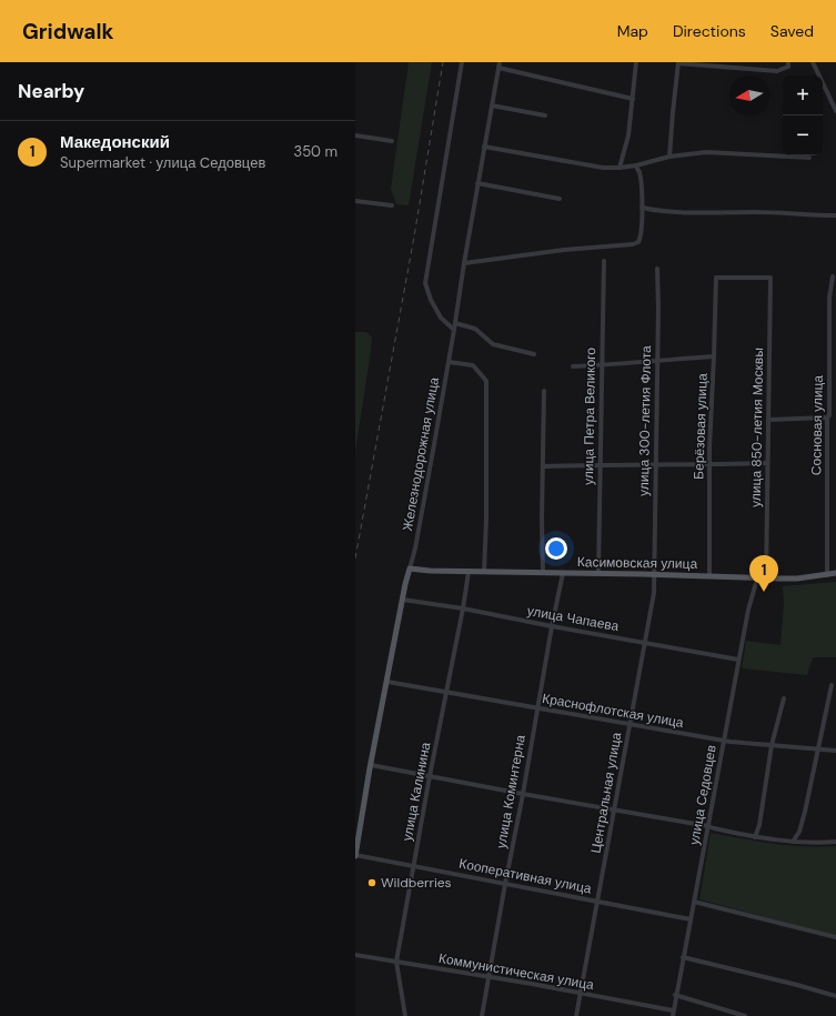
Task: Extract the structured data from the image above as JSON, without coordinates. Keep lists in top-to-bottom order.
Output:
{
  "streets": {
    "main road": ["Железнодорожная улица", "Касимовская улица"],
    "street": [
      "улица Петра Великого",
      "улица 300-летия Флота",
      "Сосновая улица",
      "Берёзовая улица",
      "улица 850-летия Москвы",
      "улица Чапаева",
      "Краснофлотская улица",
      "улица Калинина",
      "улица Коминтерна",
      "Центральная улица",
      "улица Седовцев",
      "Кооперативная улица",
      "Коммунистическая улица"
    ]
  },
  "crossings": [
    ["улица Петра Великого", "Касимовская улица"],
    ["улица 300-летия Флота", "Касимовская улица"],
    ["улица 300-летия Флота", "Центральная улица"],
    ["Сосновая улица", "Касимовская улица"],
    ["Берёзовая улица", "улица 850-летия Москвы"],
    ["Берёзовая улица", "Касимовская улица"],
    ["улица 850-летия Москвы", "Касимовская улица"],
    ["Железнодорожная улица", "Касимовская улица"],
    ["Железнодорожная улица", "улица Чапаева"],
    ["Железнодорожная улица", "Краснофлотская улица"],
    ["Железнодорожная улица", "Кооперативная улица"],
    ["Касимовская улица", "улица Калинина"],
    ["Касимовская улица", "улица Коминтерна"],
    ["Касимовская улица", "Центральная улица"],
    ["Касимовская улица", "улица Седовцев"],
    ["улица Чапаева", "улица Калинина"],
    ["улица Чапаева", "улица Коминтерна"],
    ["улица Чапаева", "Центральная улица"],
    ["улица Чапаева", "улица Седовцев"],
    ["Краснофлотская улица", "улица Калинина"],
    ["Краснофлотская улица", "улица Коминтерна"],
    ["Краснофлотская улица", "Центральная улица"],
    ["Краснофлотская улица", "улица Седовцев"],
    ["улица Калинина", "Кооперативная улица"],
    ["улица Калинина", "Коммунистическая улица"],
    ["улица Коминтерна", "Кооперативная улица"],
    ["улица Коминтерна", "Коммунистическая улица"],
    ["Центральная улица", "Кооперативная улица"],
    ["Центральная улица", "Коммунистическая улица"],
    ["улица Седовцев", "Кооперативная улица"],
    ["улица Седовцев", "Коммунистическая улица"]
  ],
  "places": ["Wildberries"],
  "north": "left",
  "page": {
    "header": "Gridwalk",
    "nav": ["Map", "Directions", "Saved"],
    "heading": "Nearby",
    "map_buttons": ["+", "−"],
    "list": [
      {
        "mark": "1",
        "name": "Македонский",
        "note": "Supermarket · улица Седовцев",
        "value": "350 m"
      }
    ],
    "pins": "1"
  }
}
